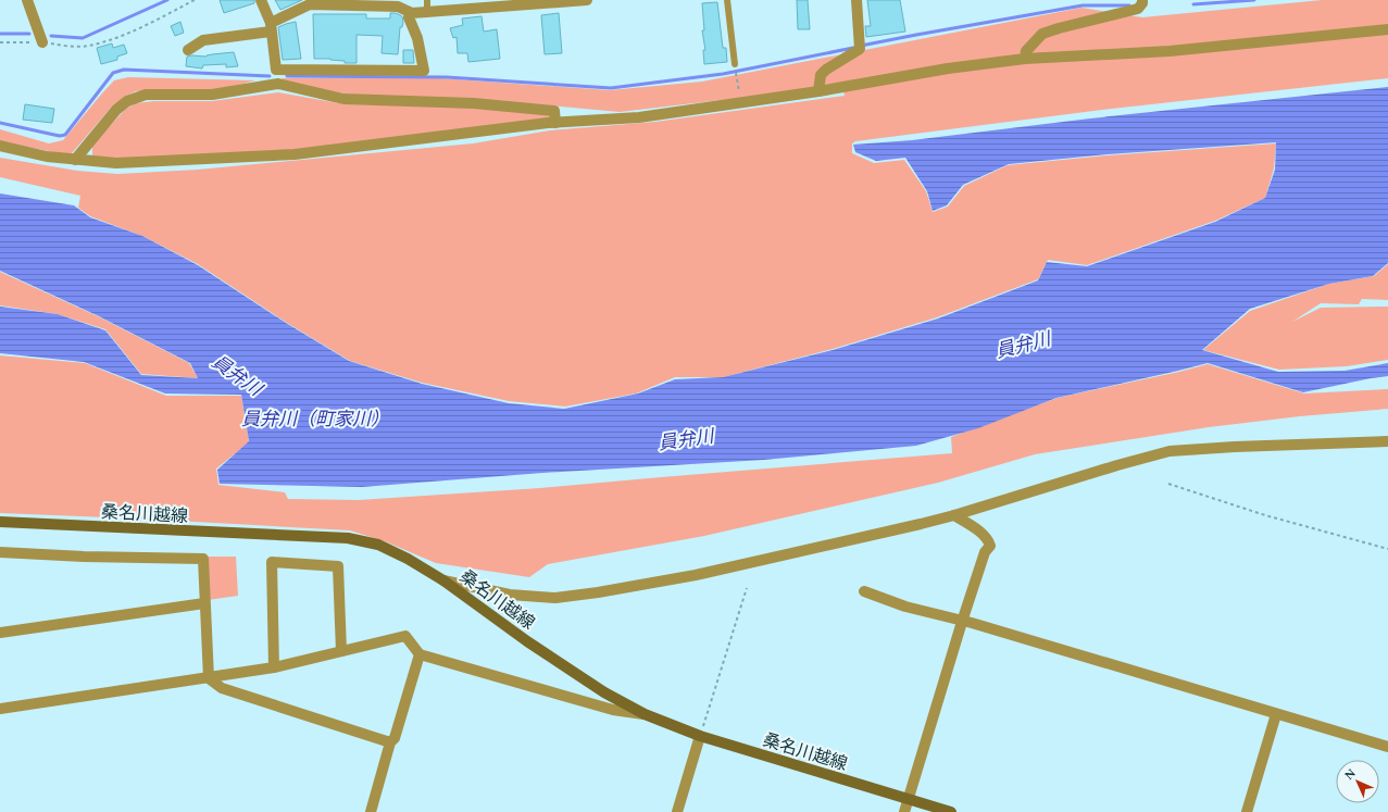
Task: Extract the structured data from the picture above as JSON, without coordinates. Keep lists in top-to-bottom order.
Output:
{
  "streets": {
    "main road": ["桑名川越線"]
  },
  "water": ["員弁川", "員弁川（町家川）"],
  "north": "top left"
}
